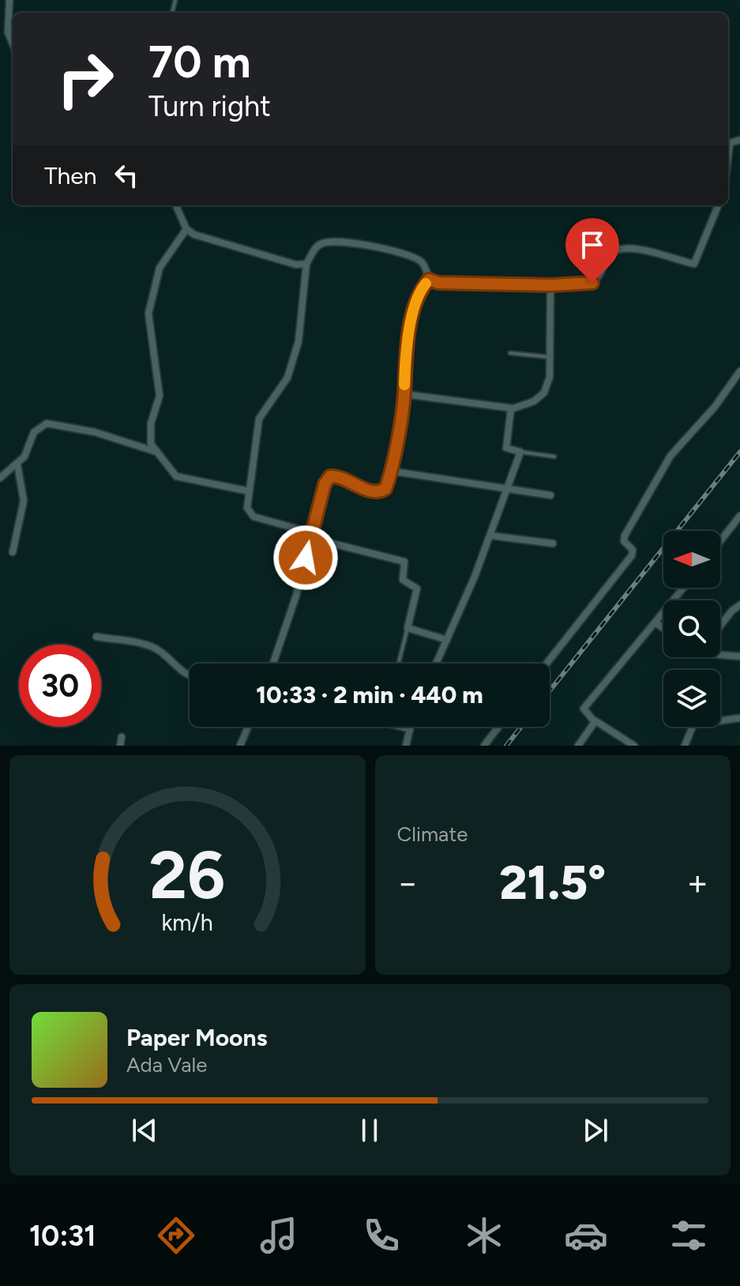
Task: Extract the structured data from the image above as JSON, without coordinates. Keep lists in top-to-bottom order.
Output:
{
  "north": "left",
  "page": {
    "turn": ["70 m", "Turn right"],
    "then": "Then",
    "limit": "30",
    "trip": "10:33 · 2 min · 440 m",
    "tile": "Climate",
    "heat": ["−", "21.5°", "+"],
    "song": ["Paper Moons", "Ada Vale"],
    "tabs": "10:31",
    "gauge": ["26", "km/h"]
  }
}
